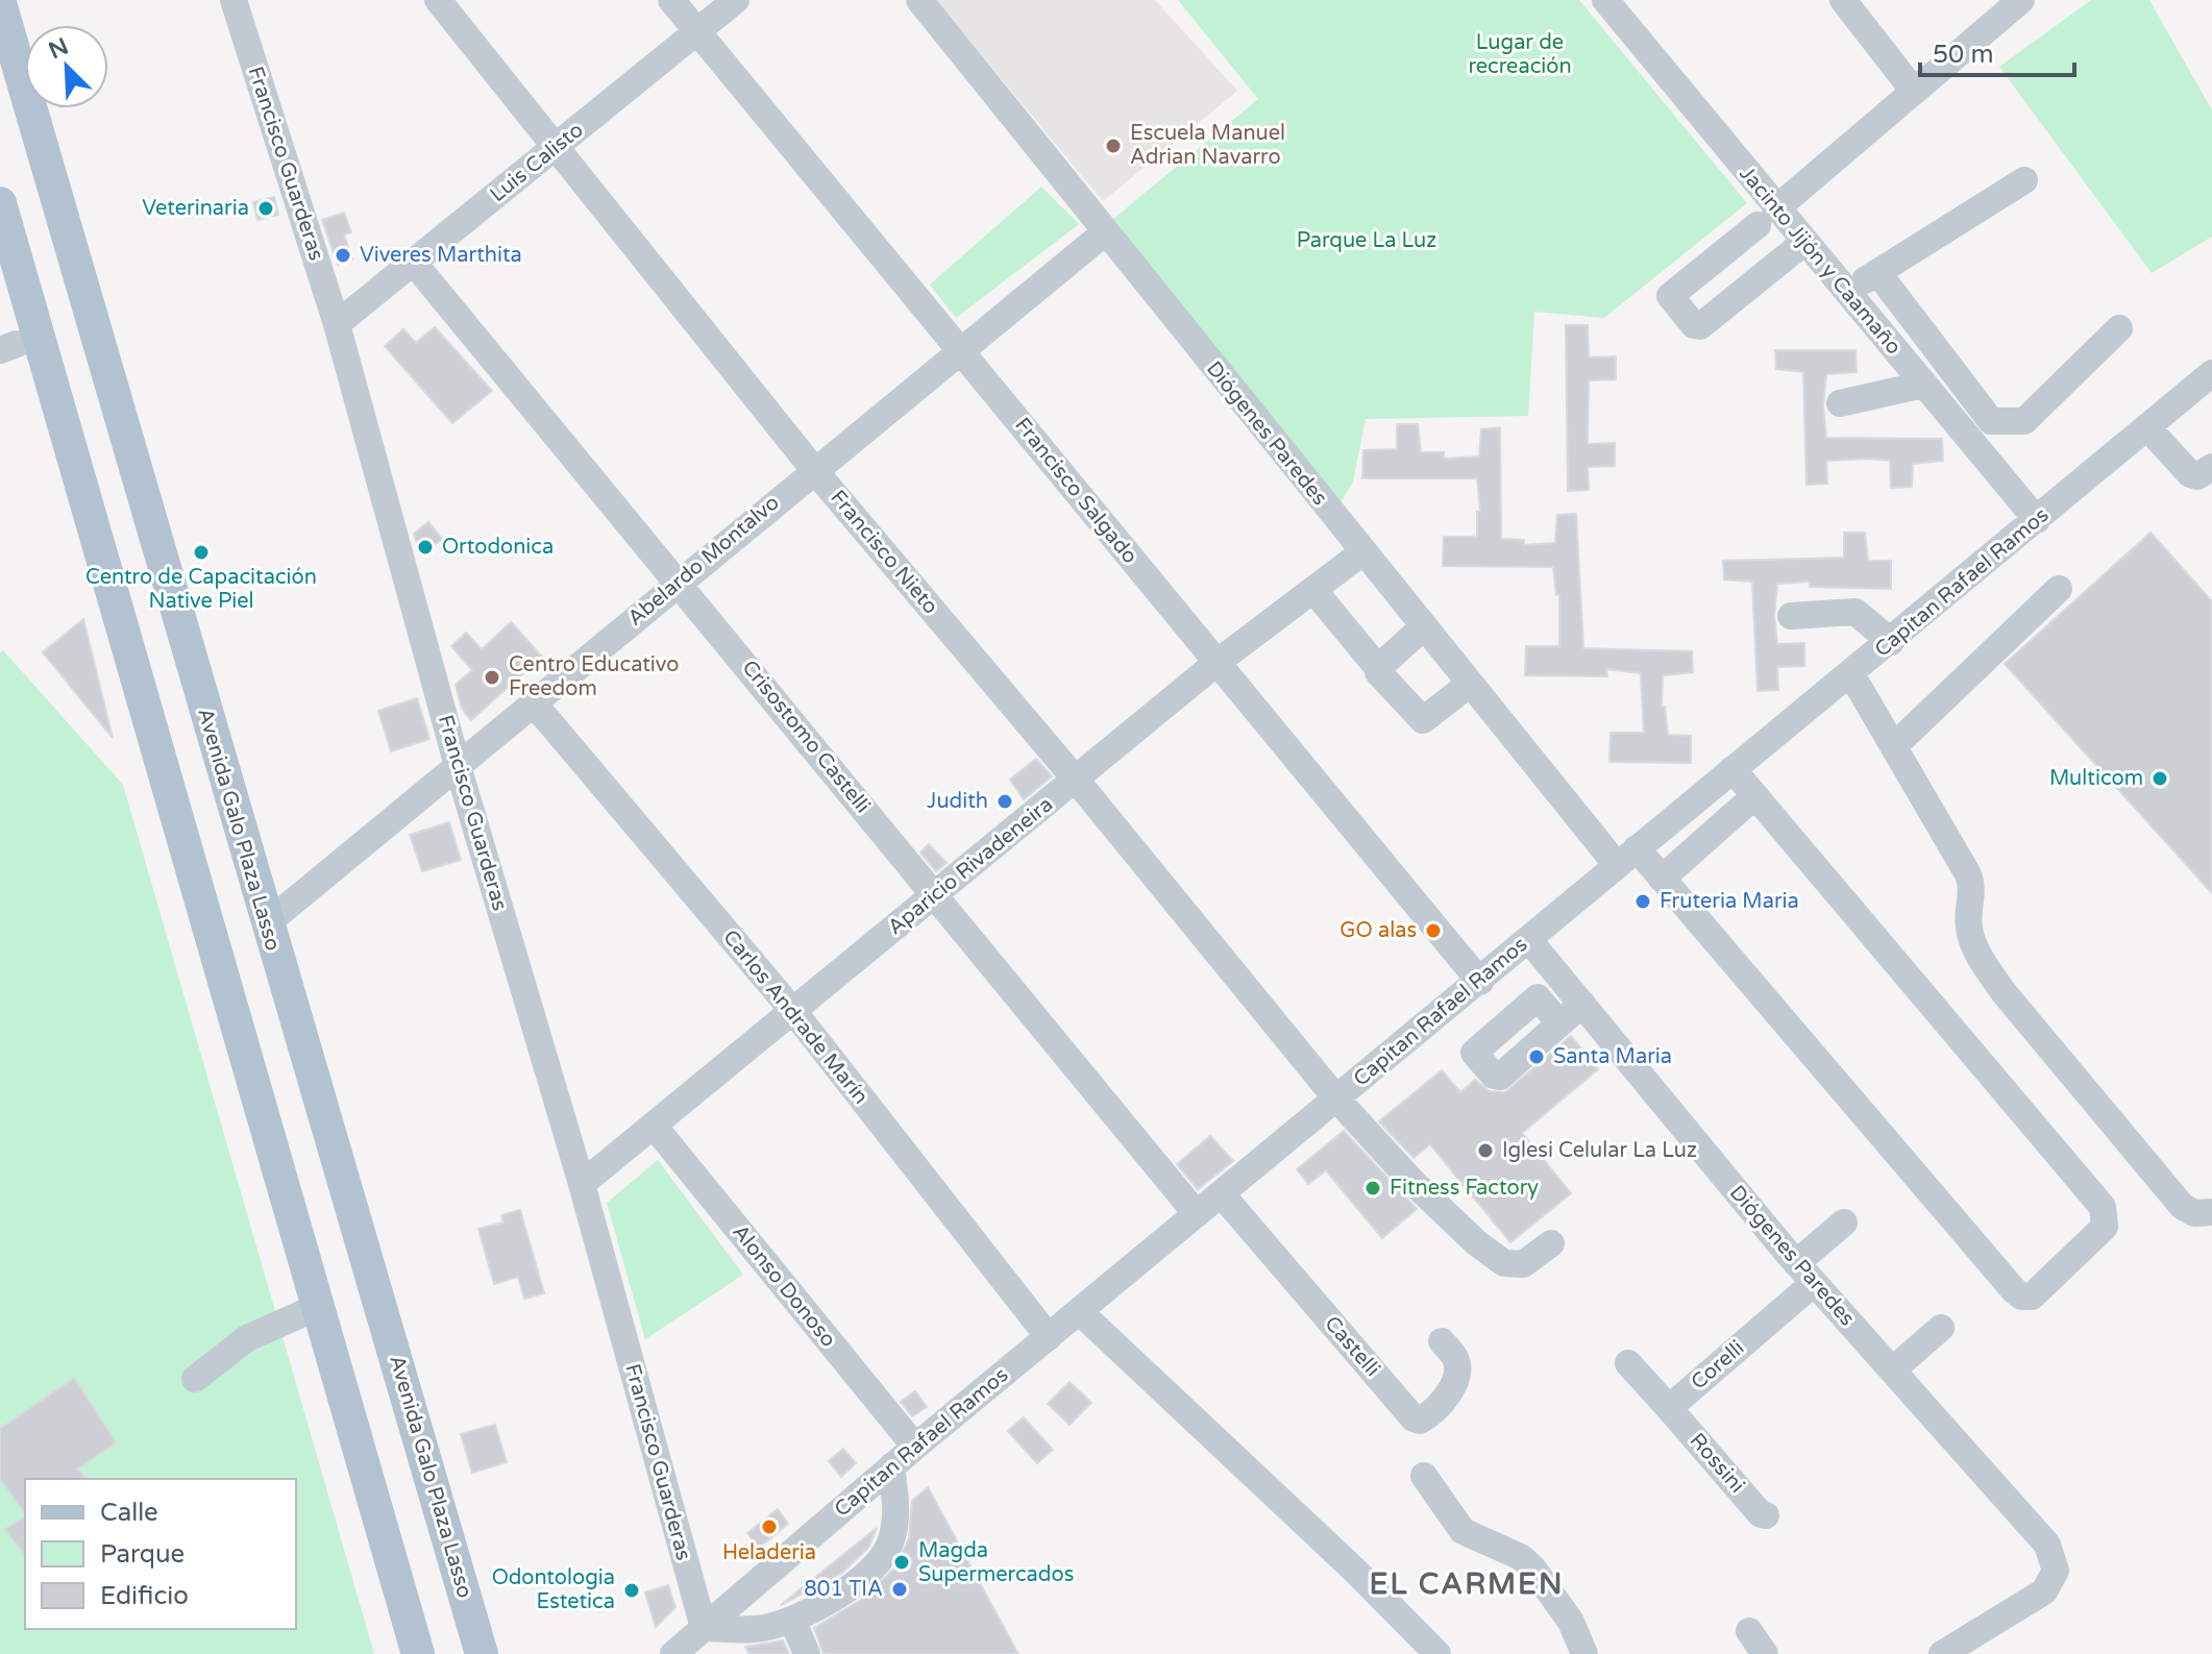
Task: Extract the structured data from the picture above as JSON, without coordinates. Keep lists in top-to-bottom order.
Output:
{
  "streets": {
    "main road": ["Avenida Galo Plaza Lasso"],
    "street": [
      "Luis Calisto",
      "Francisco Guarderas",
      "Jacinto Jijón y Caamaño",
      "Diógenes Paredes",
      "Francisco Salgado",
      "Francisco Nieto",
      "Abelardo Montalvo",
      "Capitan Rafael Ramos",
      "Crisostomo Castelli",
      "Aparicio Rivadeneira",
      "Carlos Andrade Marín",
      "Alonso Donoso",
      "Castelli",
      "Corelli",
      "Rossini"
    ]
  },
  "crossings": [
    ["Luis Calisto", "Francisco Guarderas"],
    ["Luis Calisto", "Francisco Salgado"],
    ["Luis Calisto", "Francisco Nieto"],
    ["Luis Calisto", "Crisostomo Castelli"],
    ["Francisco Guarderas", "Abelardo Montalvo"],
    ["Francisco Guarderas", "Capitan Rafael Ramos"],
    ["Francisco Guarderas", "Aparicio Rivadeneira"],
    ["Jacinto Jijón y Caamaño", "Capitan Rafael Ramos"],
    ["Diógenes Paredes", "Abelardo Montalvo"],
    ["Diógenes Paredes", "Capitan Rafael Ramos"],
    ["Diógenes Paredes", "Aparicio Rivadeneira"],
    ["Diógenes Paredes", "Corelli"],
    ["Francisco Salgado", "Abelardo Montalvo"],
    ["Francisco Salgado", "Capitan Rafael Ramos"],
    ["Francisco Salgado", "Aparicio Rivadeneira"],
    ["Francisco Nieto", "Abelardo Montalvo"],
    ["Francisco Nieto", "Capitan Rafael Ramos"],
    ["Francisco Nieto", "Aparicio Rivadeneira"],
    ["Abelardo Montalvo", "Crisostomo Castelli"],
    ["Abelardo Montalvo", "Avenida Galo Plaza Lasso"],
    ["Abelardo Montalvo", "Carlos Andrade Marín"],
    ["Capitan Rafael Ramos", "Crisostomo Castelli"],
    ["Capitan Rafael Ramos", "Carlos Andrade Marín"],
    ["Capitan Rafael Ramos", "Alonso Donoso"],
    ["Capitan Rafael Ramos", "Castelli"],
    ["Crisostomo Castelli", "Aparicio Rivadeneira"],
    ["Aparicio Rivadeneira", "Carlos Andrade Marín"],
    ["Aparicio Rivadeneira", "Alonso Donoso"],
    ["Corelli", "Rossini"]
  ],
  "districts": ["EL CARMEN"],
  "parks": ["Lugar de recreación", "Parque La Luz"],
  "places": [
    "Escuela Manuel Adrian Navarro",
    "Veterinaria",
    "Viveres Marthita",
    "Ortodonica",
    "Centro de Capacitación Native Piel",
    "Centro Educativo Freedom",
    "Multicom",
    "Judith",
    "Fruteria Maria",
    "GO alas",
    "Santa Maria",
    "Iglesi Celular La Luz",
    "Fitness Factory",
    "Heladeria",
    "Magda Supermercados",
    "801 TIA",
    "Odontologia Estetica"
  ],
  "legend": ["Calle", "Parque", "Edificio"],
  "scale_bar": "50 m",
  "north": "top left"
}
